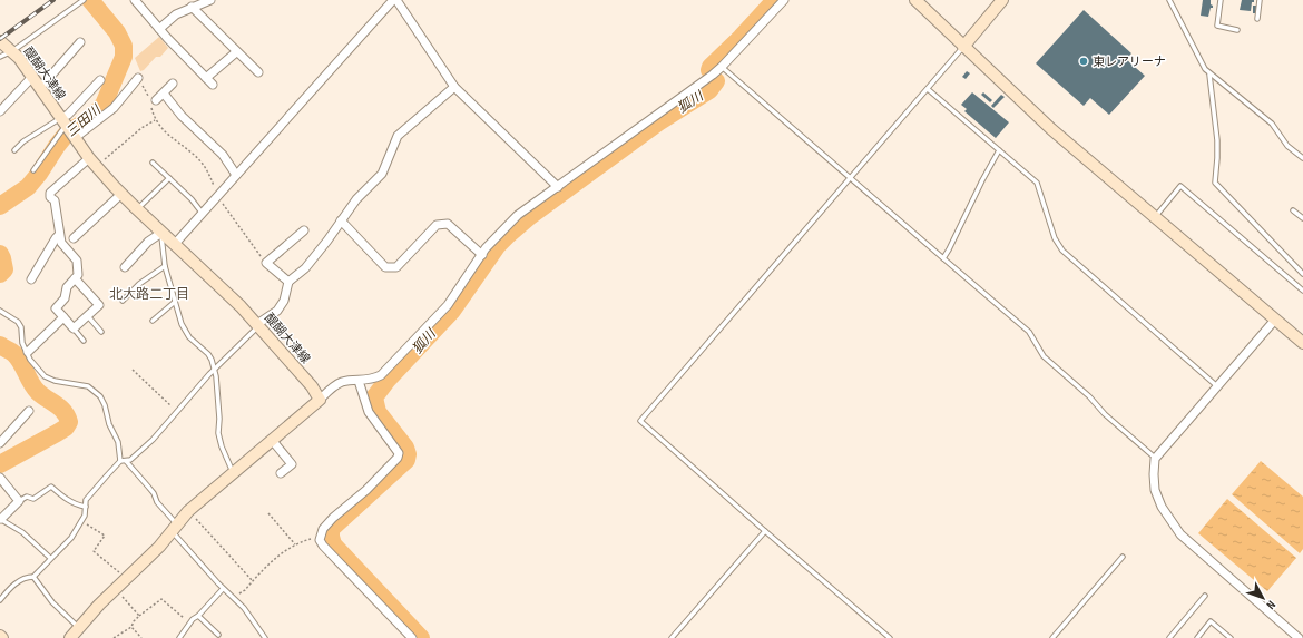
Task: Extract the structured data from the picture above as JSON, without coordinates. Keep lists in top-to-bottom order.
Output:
{
  "streets": {
    "main road": ["醍醐大津線"]
  },
  "districts": ["北大路二丁目"],
  "water": ["狐川", "三田川"],
  "places": ["東レアリーナ"],
  "north": "bottom right"
}
